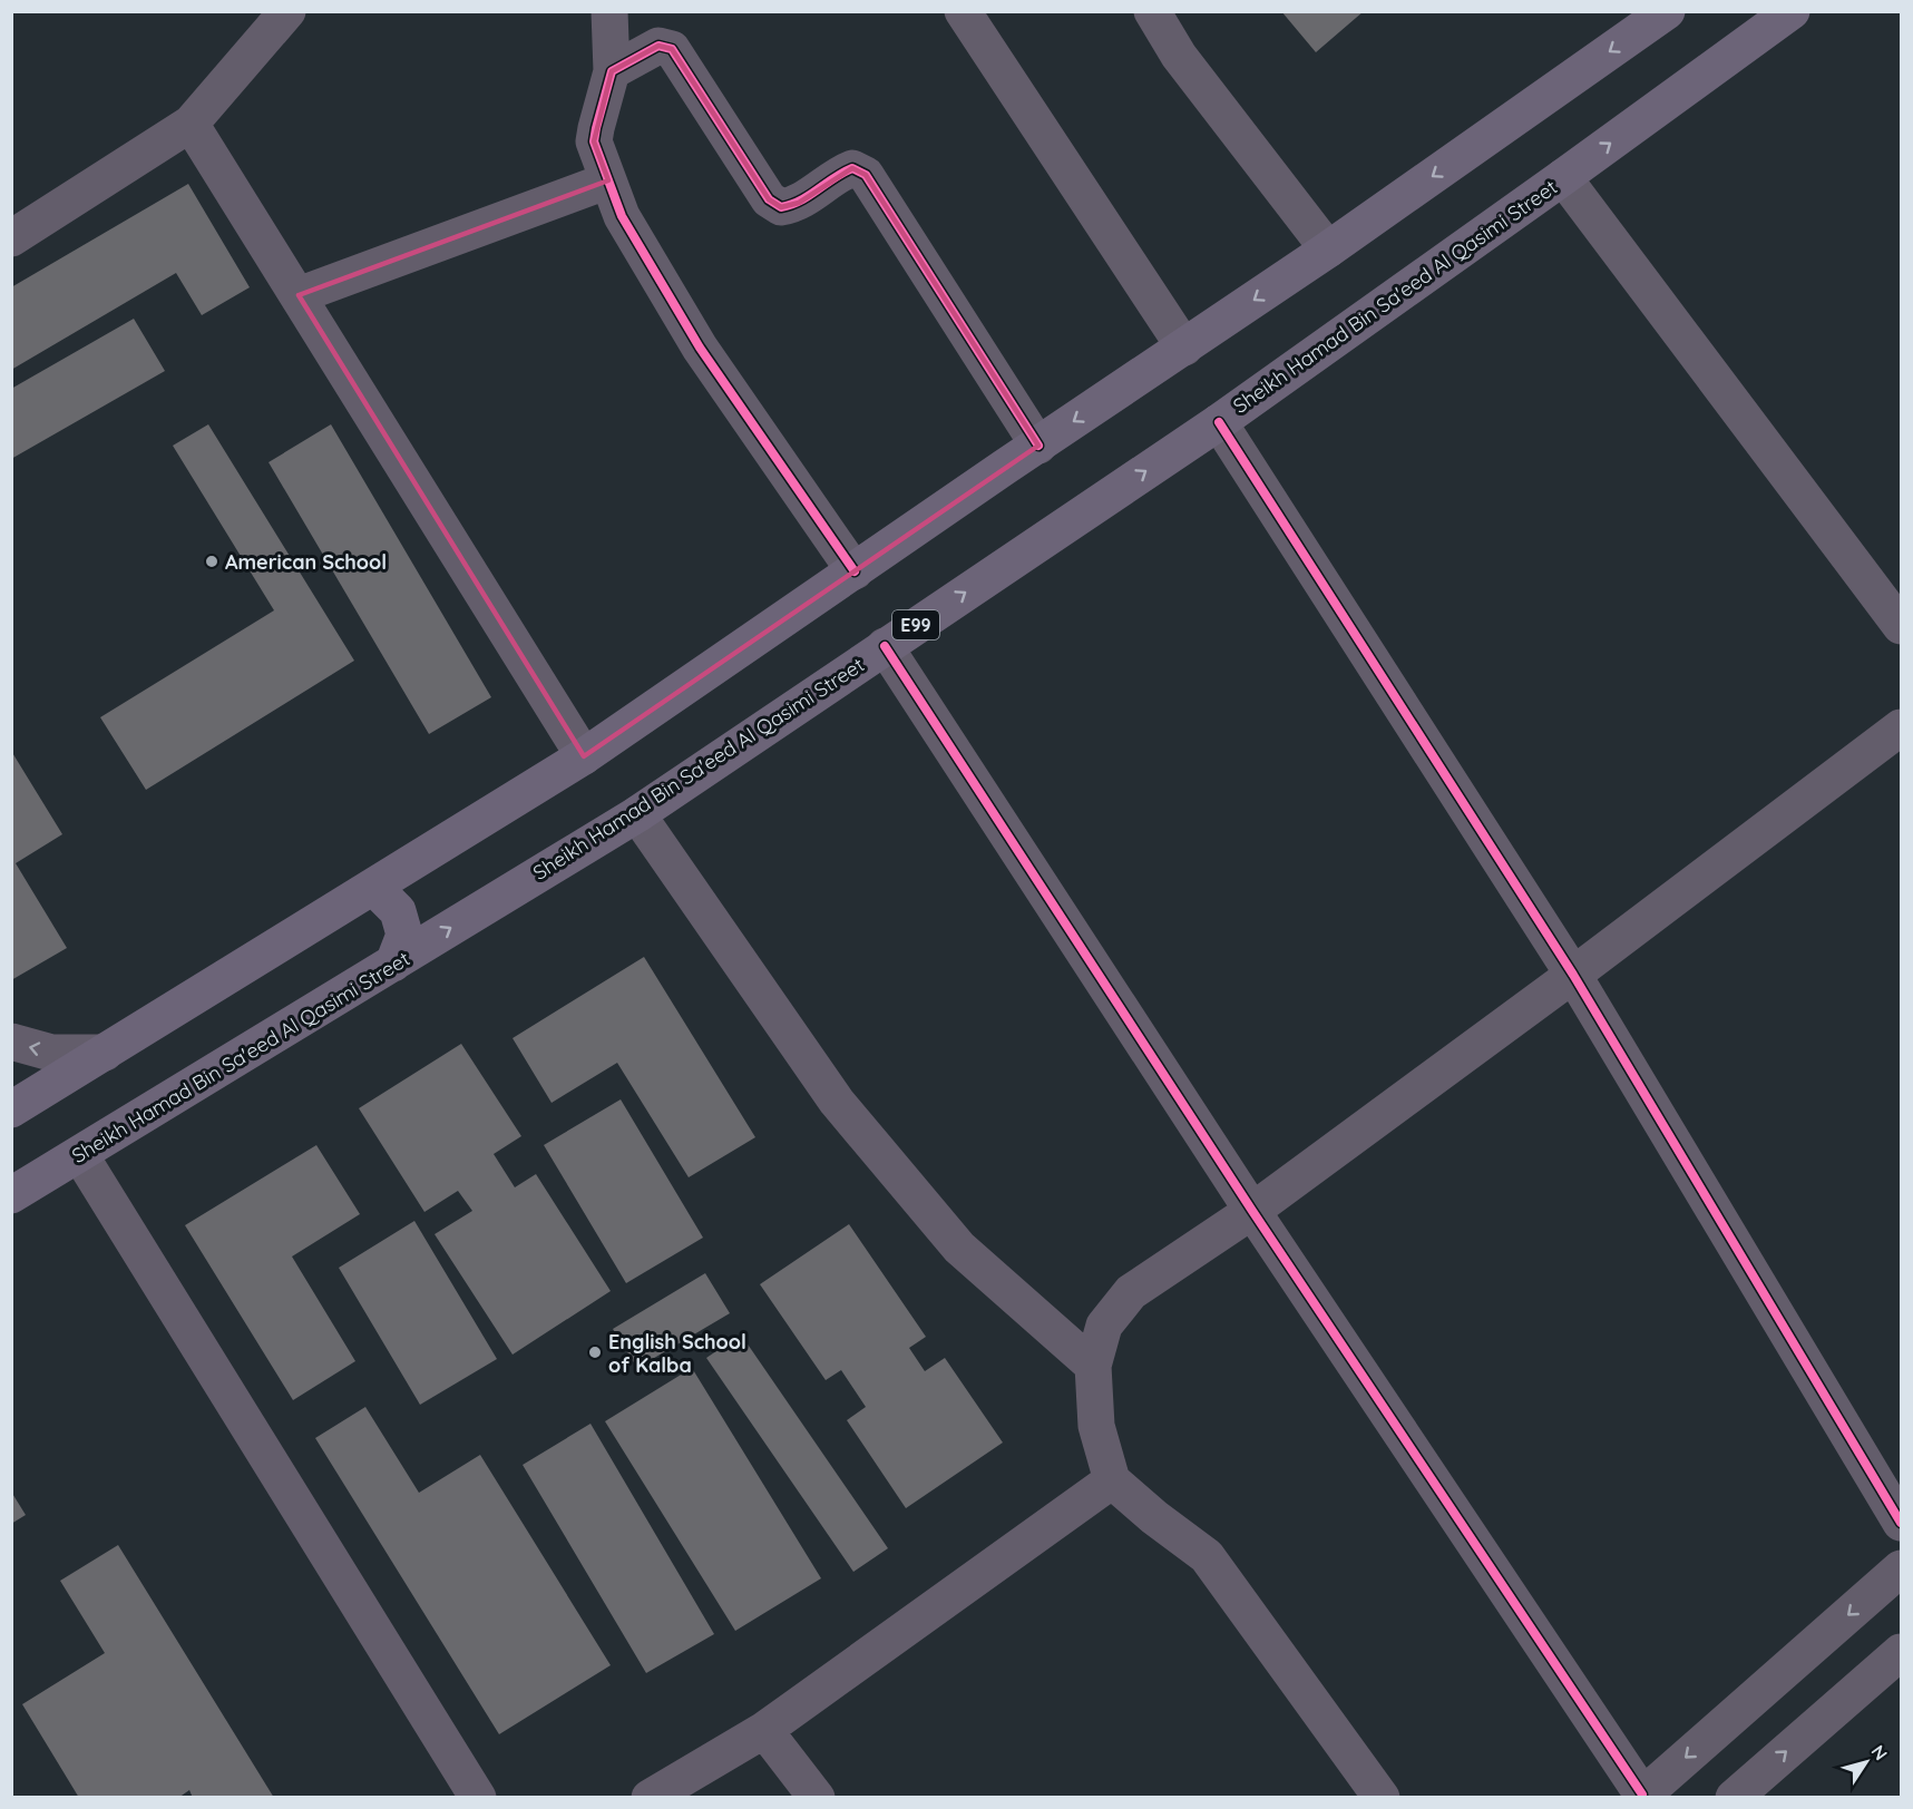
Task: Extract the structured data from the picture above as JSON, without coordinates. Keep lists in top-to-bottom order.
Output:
{
  "streets": {
    "main road": ["Sheikh Hamad Bin Sa'eed Al Qasimi Street", "E99"]
  },
  "places": ["American School", "English School of Kalba"],
  "north": "top right"
}
